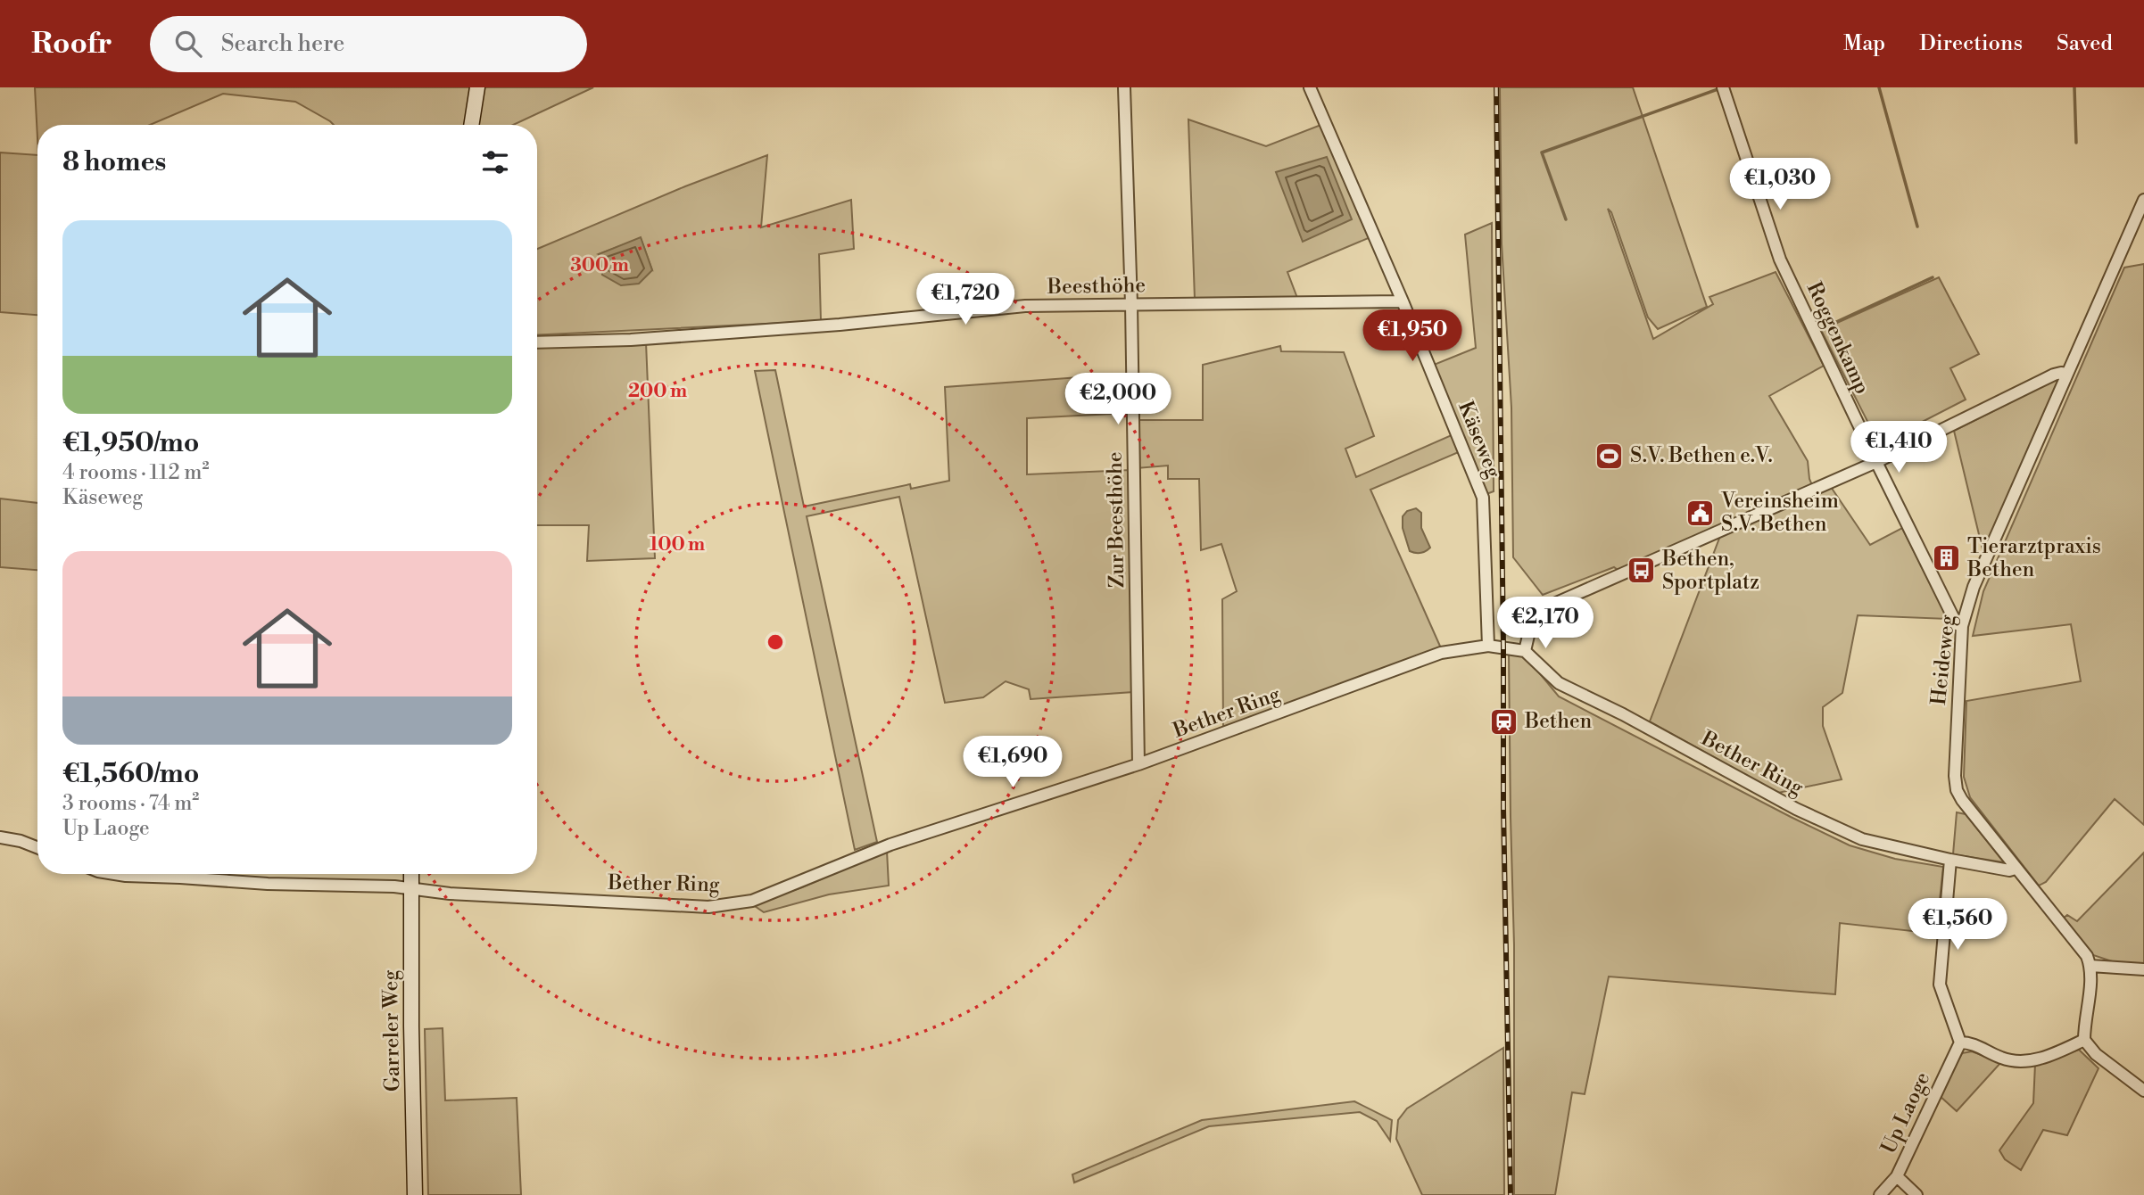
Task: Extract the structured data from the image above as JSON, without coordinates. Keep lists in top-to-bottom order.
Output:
{
  "streets": {
    "street": [
      "Beesthöhe",
      "Roggenkamp",
      "Käseweg",
      "Zur Beesthöhe",
      "Heideweg",
      "Bether Ring",
      "Garreler Weg",
      "Up Laoge"
    ]
  },
  "crossings": [
    ["Beesthöhe", "Käseweg"],
    ["Beesthöhe", "Zur Beesthöhe"],
    ["Roggenkamp", "Heideweg"],
    ["Käseweg", "Bether Ring"],
    ["Zur Beesthöhe", "Bether Ring"],
    ["Heideweg", "Bether Ring"],
    ["Bether Ring", "Garreler Weg"]
  ],
  "places": {
    "sports": ["S.V. Bethen e.V."],
    "public building": ["Vereinsheim S.V. Bethen"],
    "building": ["Tierarztpraxis Bethen"],
    "bus stop": ["Bethen, Sportplatz"],
    "station": ["Bethen"]
  },
  "page": {
    "header": "Roofr",
    "search": "Search here",
    "nav": ["Map", "Directions", "Saved"],
    "heading": "8 homes",
    "price": [
      "€1,030",
      "€1,720",
      "€1,950",
      "€2,000",
      "€1,410",
      "€2,170",
      "€1,690",
      "€1,560"
    ],
    "list": [
      {
        "name": "€1,950/mo",
        "note": "4 rooms · 112 m² · Käseweg"
      },
      {
        "name": "€1,560/mo",
        "note": "3 rooms · 74 m² · Up Laoge"
      }
    ]
  },
  "rings": ["300 m", "200 m", "100 m"]
}
